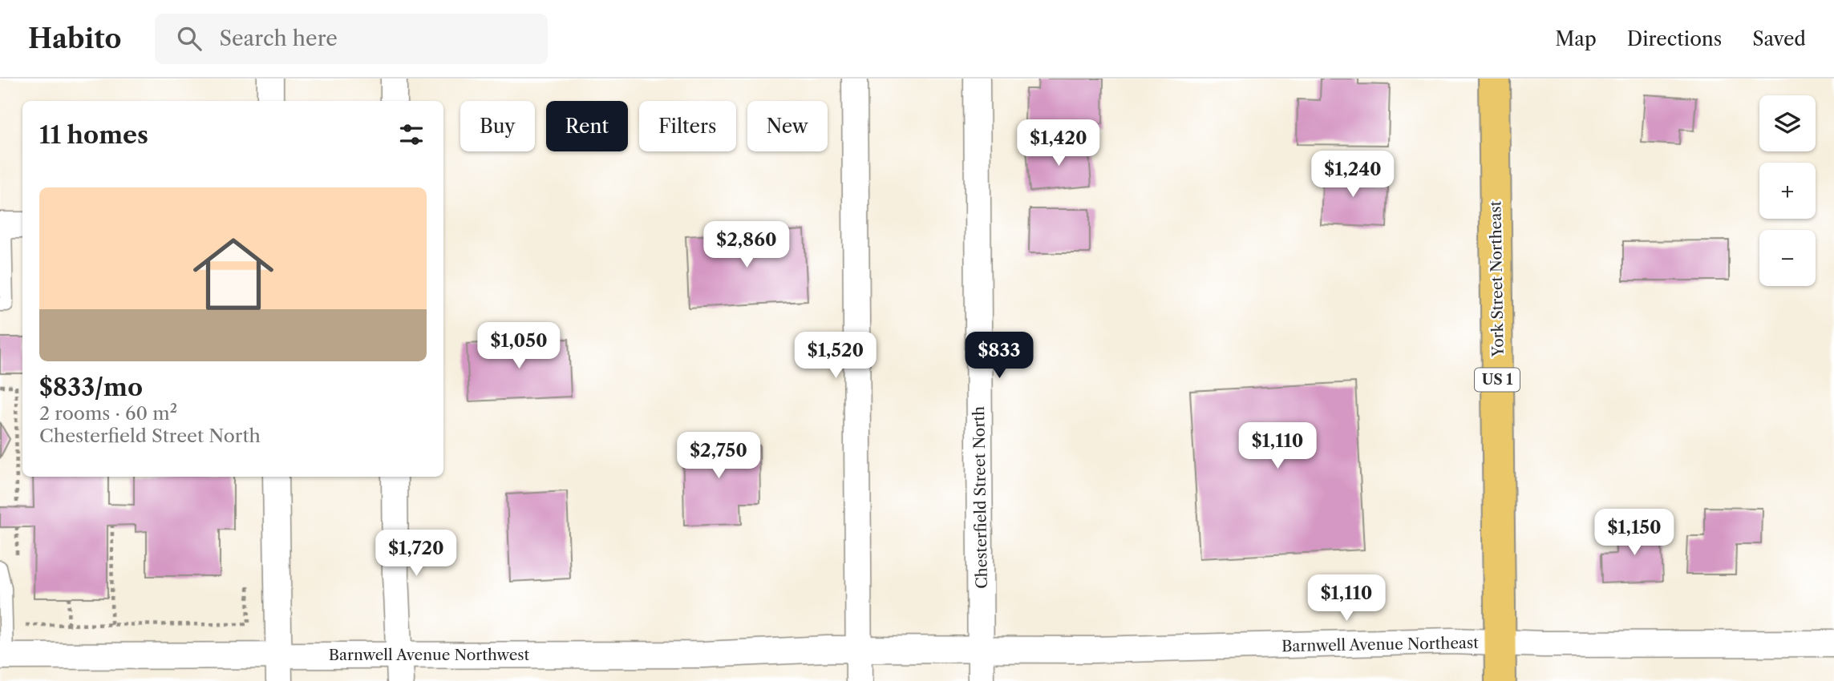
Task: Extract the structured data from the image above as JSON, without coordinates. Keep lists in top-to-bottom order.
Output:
{
  "streets": {
    "main road": ["York Street Northeast", "US 1"],
    "street": ["Chesterfield Street North", "Barnwell Avenue Northeast", "Barnwell Avenue Northwest"]
  },
  "crossings": [
    ["York Street Northeast", "Barnwell Avenue Northeast"],
    ["Chesterfield Street North", "Barnwell Avenue Northeast"],
    ["Barnwell Avenue Northeast", "Barnwell Avenue Northwest"]
  ],
  "page": {
    "header": "Habito",
    "search": "Search here",
    "nav": ["Map", "Directions", "Saved"],
    "map_buttons": ["+", "−"],
    "chip": [
      "Buy",
      "Rent",
      "Filters",
      "New"
    ],
    "heading": "11 homes",
    "price": [
      "$1,420",
      "$1,240",
      "$2,860",
      "$1,050",
      "$1,520",
      "$833",
      "$1,110",
      "$2,750",
      "$1,150",
      "$1,720",
      "$1,110"
    ],
    "list": [
      {
        "name": "$833/mo",
        "note": "2 rooms · 60 m² · Chesterfield Street North"
      }
    ]
  }
}
